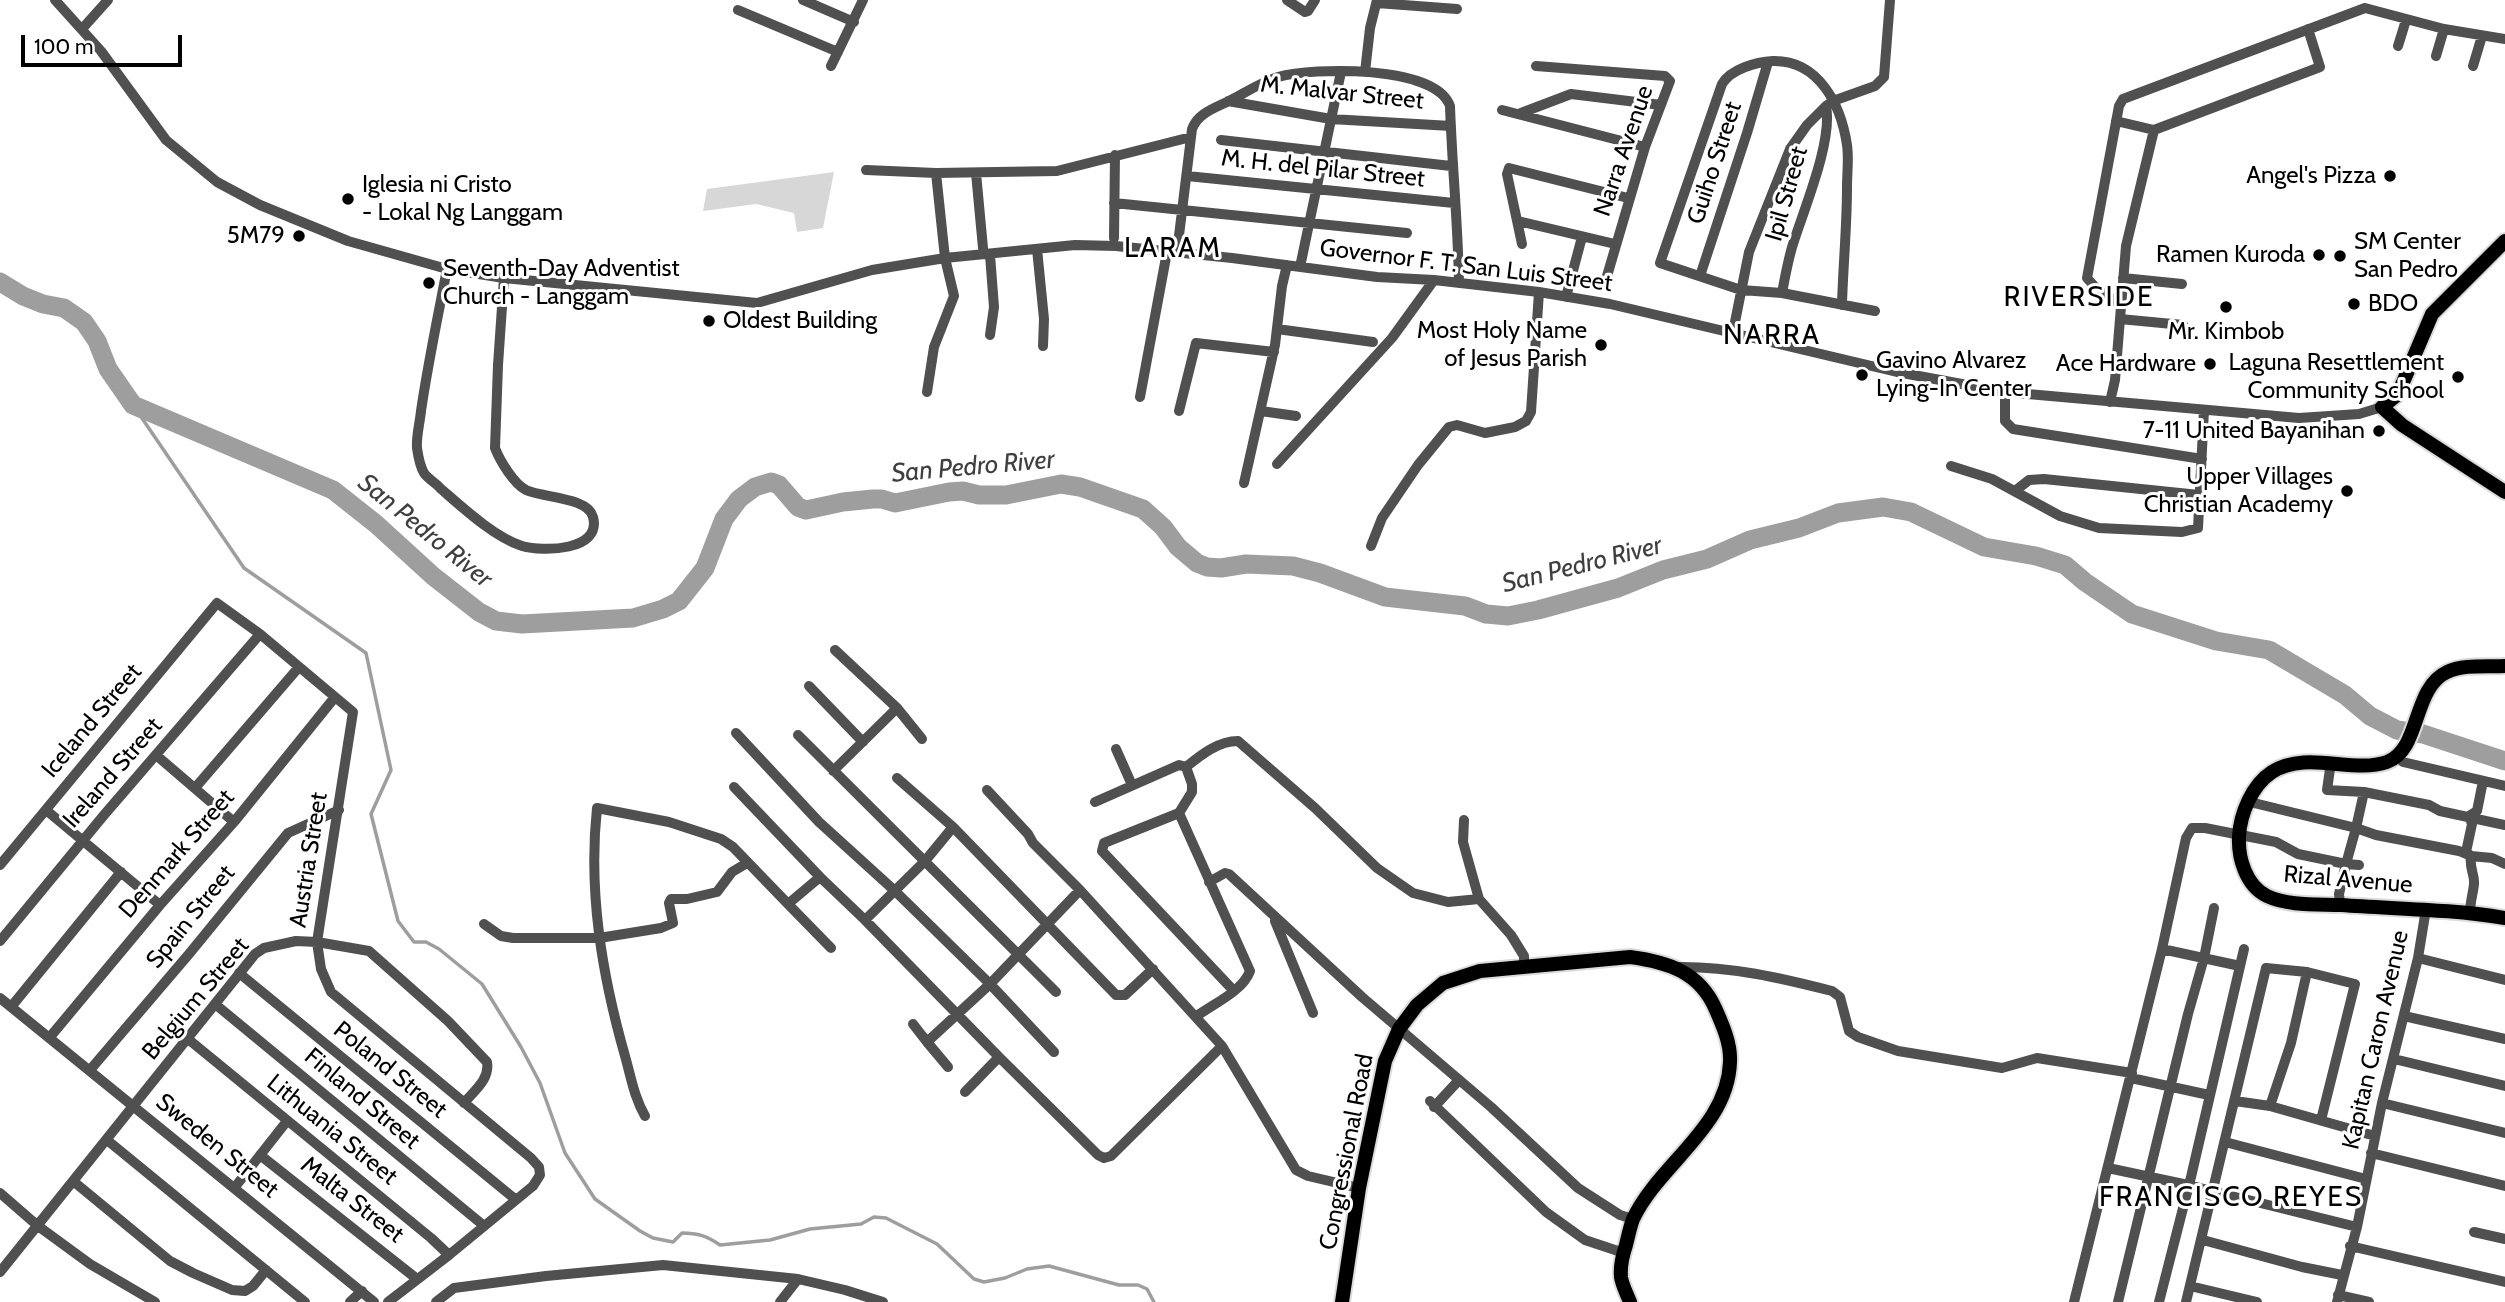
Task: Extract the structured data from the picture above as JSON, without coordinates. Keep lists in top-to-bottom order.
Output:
{
  "streets": {
    "main road": ["Rizal Avenue", "Congressional Road"],
    "street": [
      "M. Malvar Street",
      "Narra Avenue",
      "Guiho Street",
      "M. H. del Pilar Street",
      "Ipil Street",
      "Governor F. T. San Luis Street",
      "Iceland Street",
      "Ireland Street",
      "Denmark Street",
      "Austria Street",
      "Spain Street",
      "Belgium Street",
      "Kapitan Caron Avenue",
      "Poland Street",
      "Finland Street",
      "Lithuania Street",
      "Sweden Street",
      "Malta Street"
    ]
  },
  "crossings": [
    ["Iceland Street", "Austria Street"],
    ["Ireland Street", "Austria Street"],
    ["Denmark Street", "Austria Street"],
    ["Denmark Street", "Sweden Street"],
    ["Austria Street", "Spain Street"],
    ["Austria Street", "Belgium Street"],
    ["Austria Street", "Poland Street"],
    ["Rizal Avenue", "Kapitan Caron Avenue"],
    ["Spain Street", "Sweden Street"],
    ["Belgium Street", "Poland Street"],
    ["Belgium Street", "Finland Street"],
    ["Belgium Street", "Lithuania Street"],
    ["Belgium Street", "Sweden Street"]
  ],
  "districts": [
    "LARAM",
    "RIVERSIDE",
    "NARRA",
    "FRANCISCO REYES"
  ],
  "water": ["San Pedro River"],
  "places": [
    "Angel's Pizza",
    "Iglesia ni Cristo - Lokal Ng Langgam",
    "5M79",
    "Ramen Kuroda",
    "SM Center San Pedro",
    "Seventh-Day Adventist Church - Langgam",
    "BDO",
    "Mr. Kimbob",
    "Oldest Building",
    "Most Holy Name of Jesus Parish",
    "Ace Hardware",
    "Gavino Alvarez Lying-In Center",
    "Laguna Resettlement Community School",
    "7-11 United Bayanihan",
    "Upper Villages Christian Academy"
  ],
  "scale_bar": "100 m"
}
